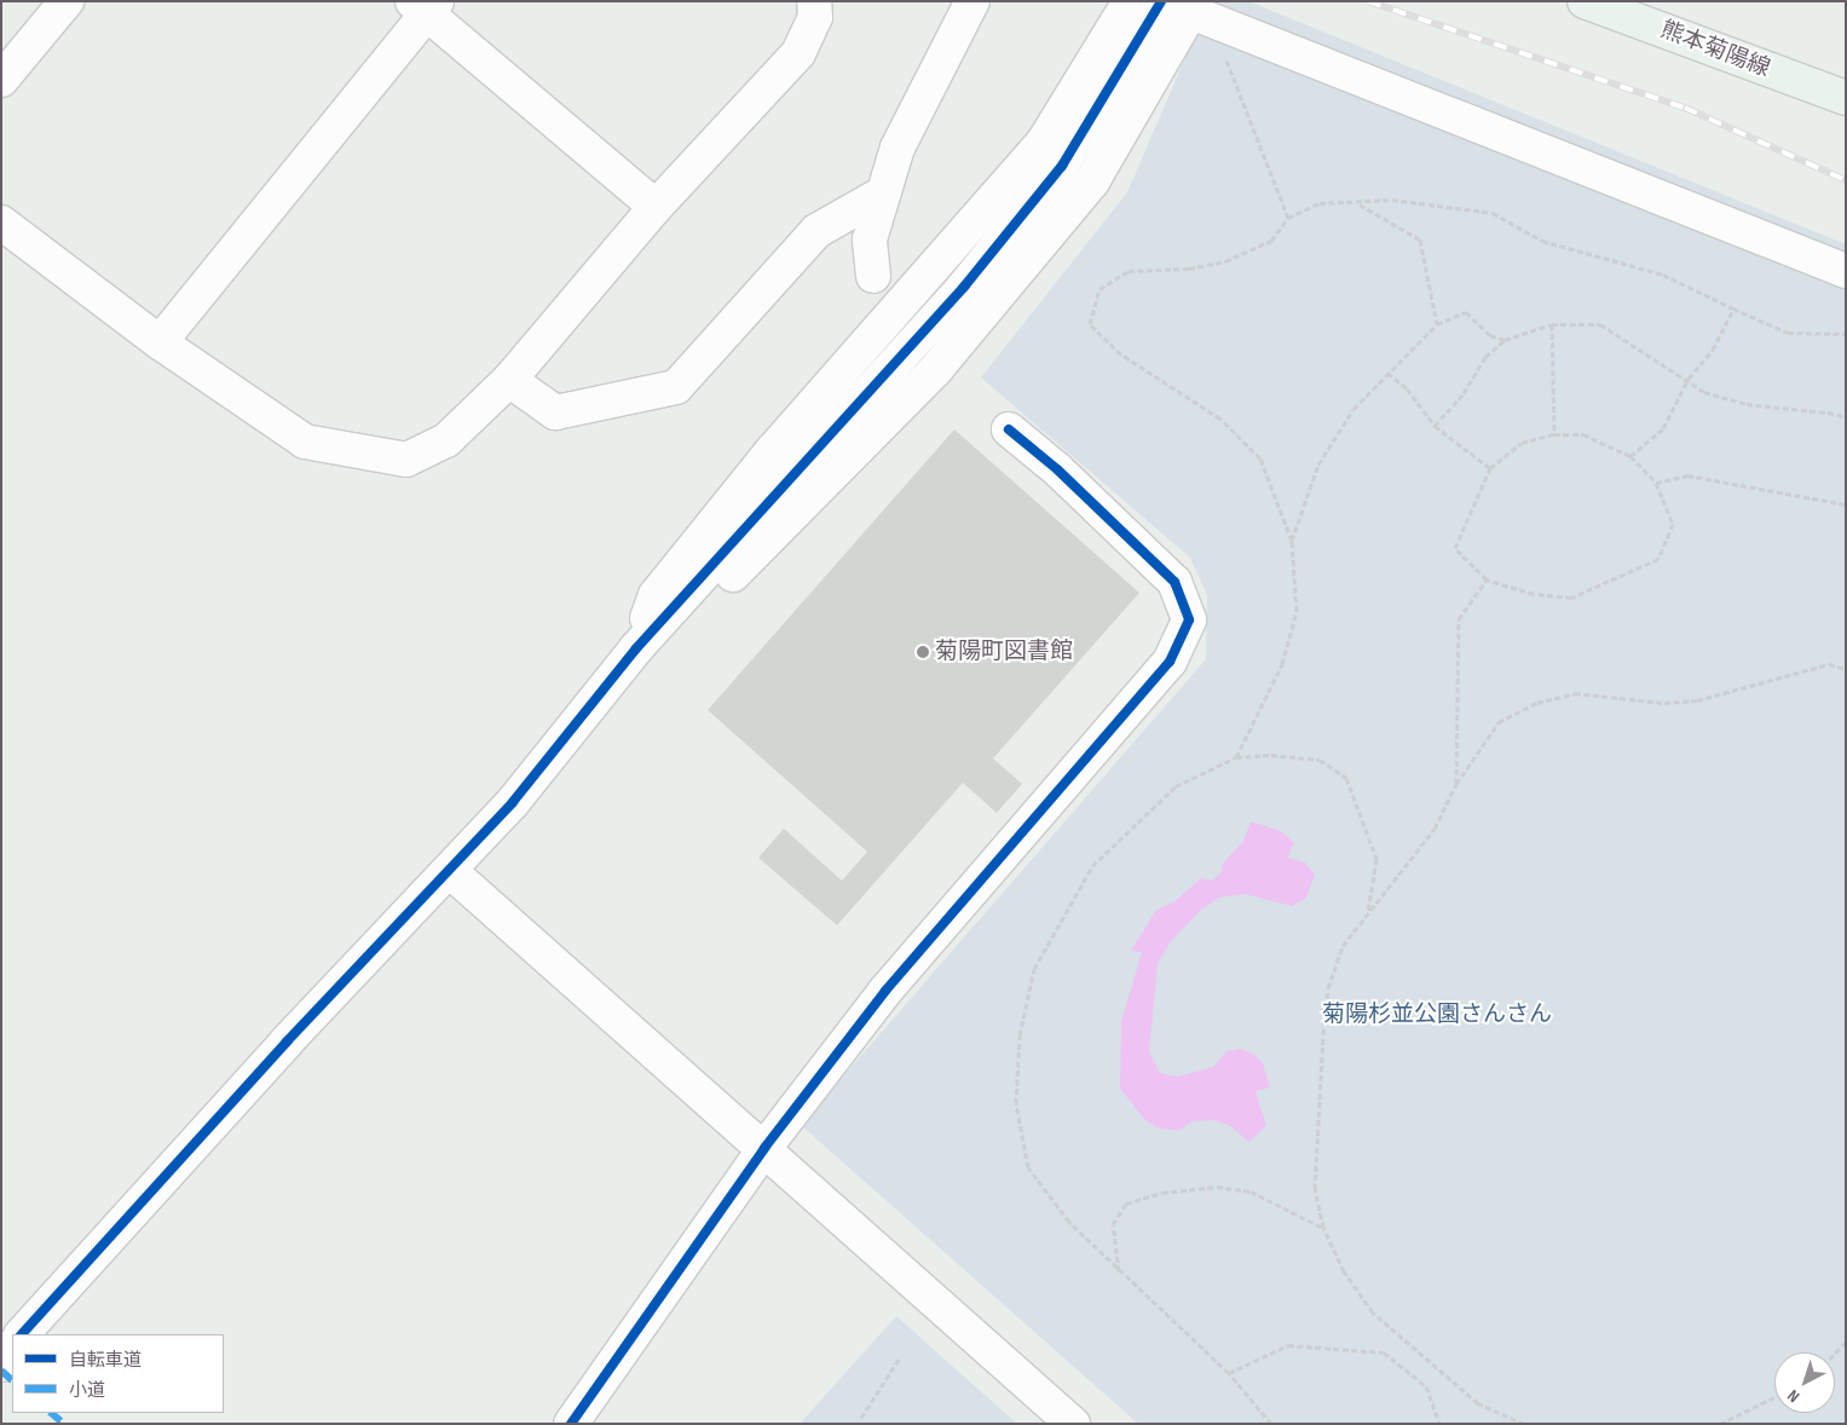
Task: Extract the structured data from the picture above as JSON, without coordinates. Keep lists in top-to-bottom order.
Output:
{
  "streets": {
    "main road": ["熊本菊陽線"]
  },
  "parks": ["菊陽杉並公園さんさん"],
  "places": ["菊陽町図書館"],
  "legend": ["自転車道", "小道"],
  "north": "bottom left"
}
